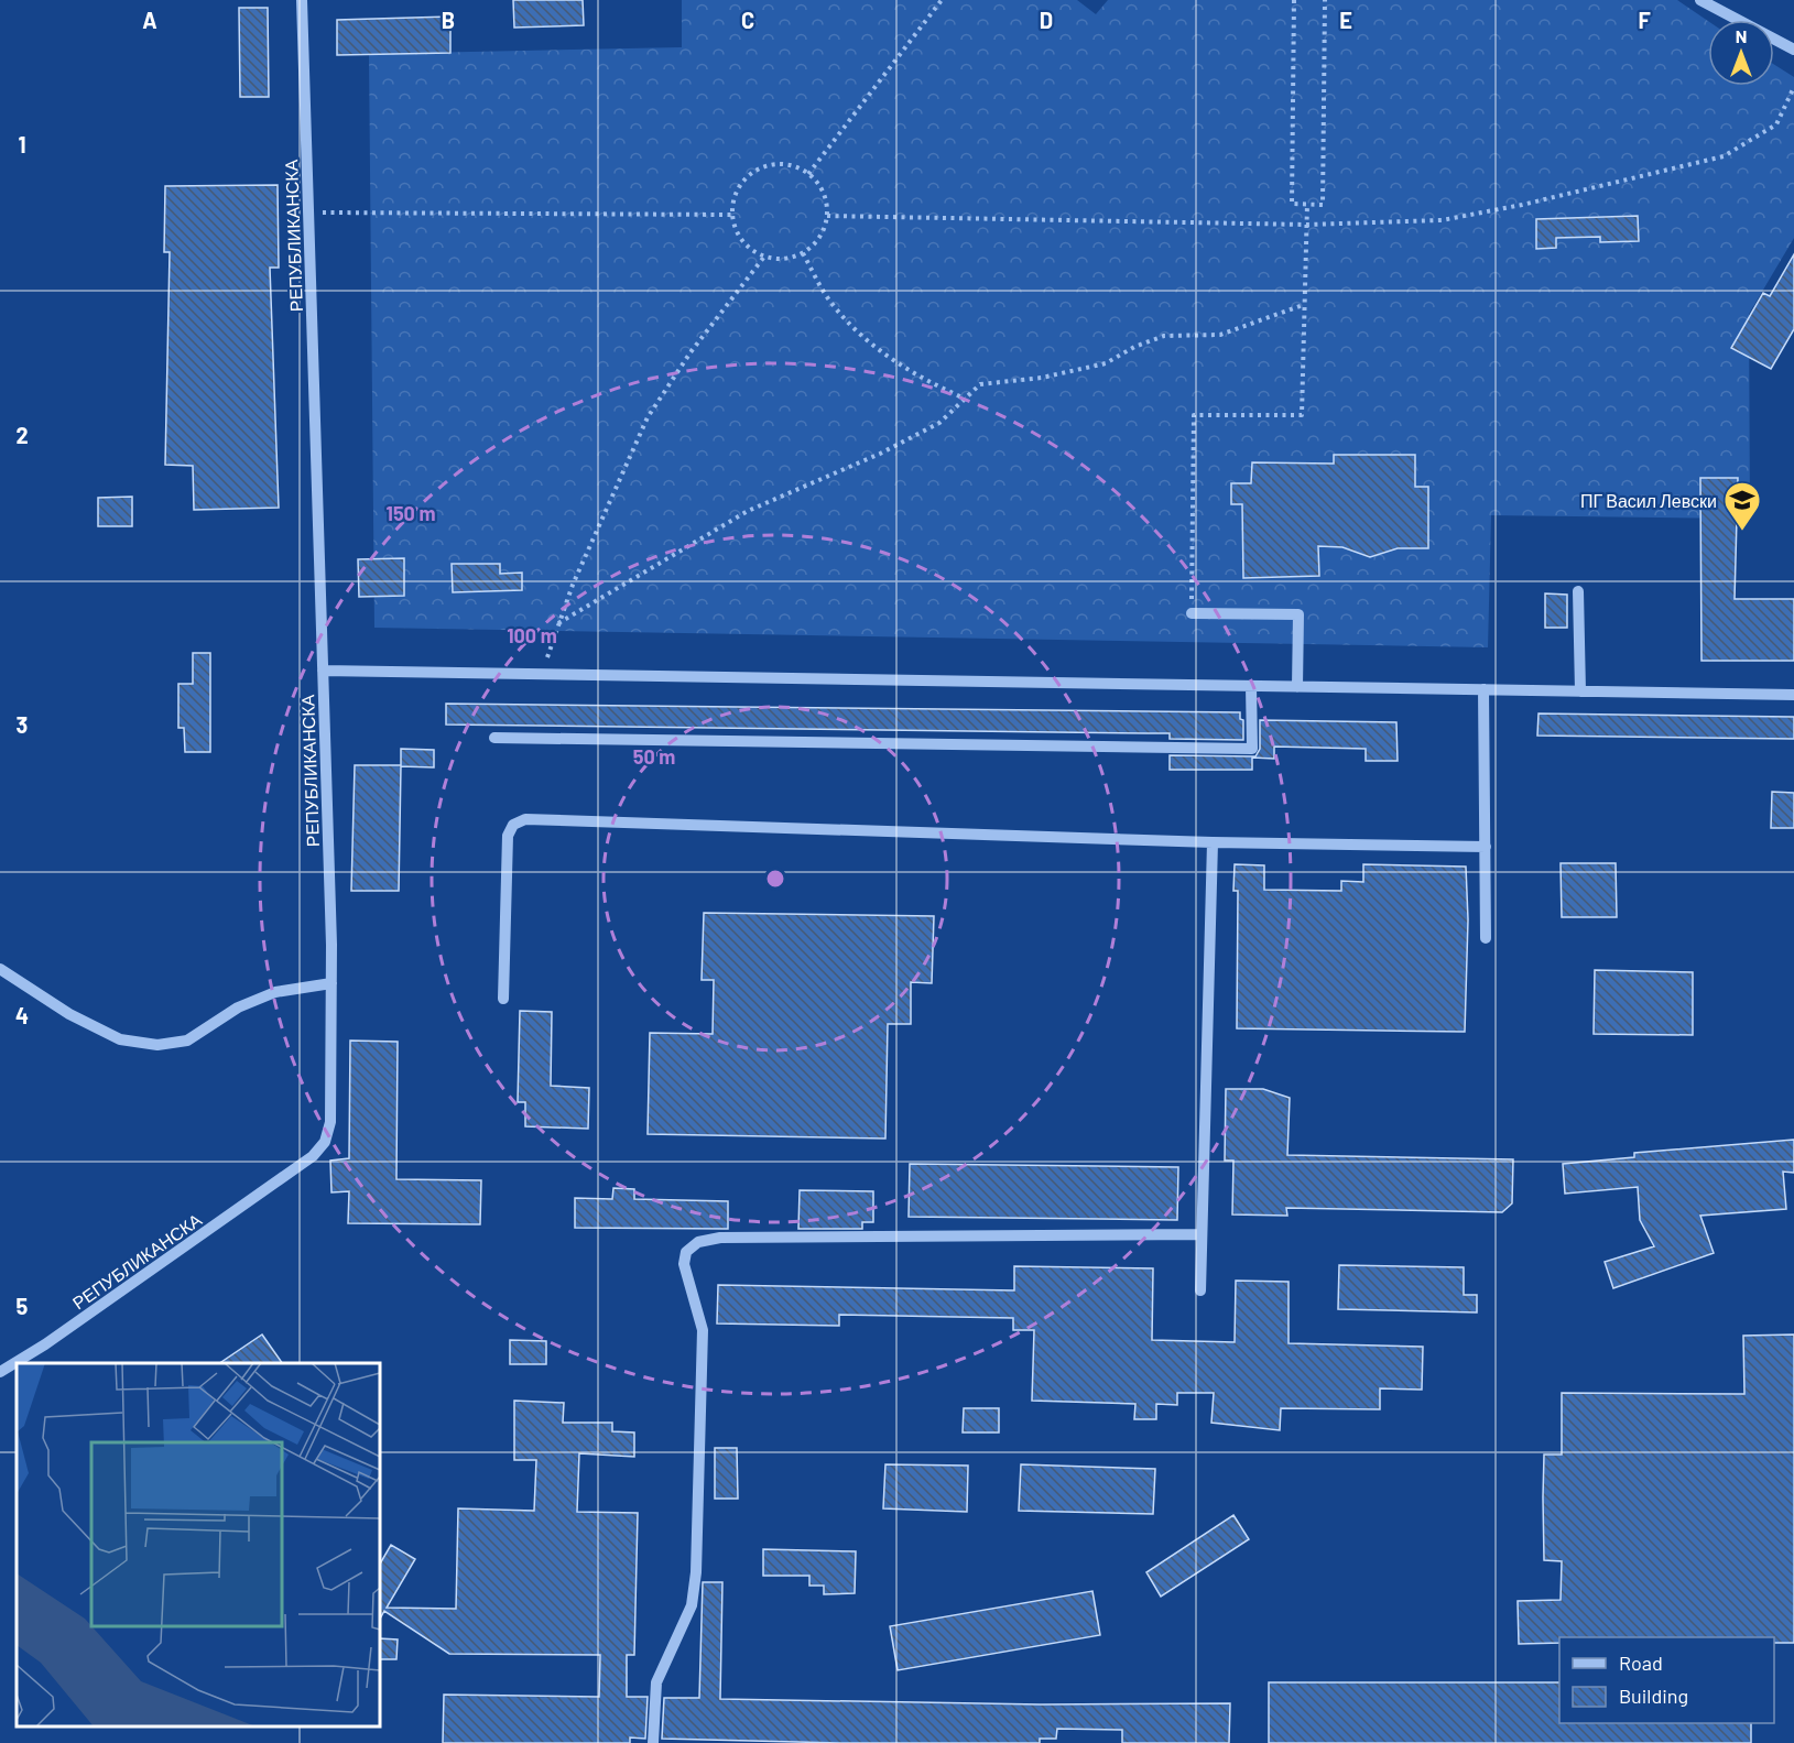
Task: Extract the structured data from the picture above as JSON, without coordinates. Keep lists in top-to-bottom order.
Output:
{
  "streets": {
    "street": ["РЕПУБЛИКАНСКА"]
  },
  "places": {
    "school or university": ["ПГ Васил Левски"]
  },
  "legend": ["Road", "Building"],
  "north": "top",
  "grid": {
    "columns": [
      "A",
      "B",
      "C",
      "D",
      "E",
      "F"
    ],
    "rows": [
      "1",
      "2",
      "3",
      "4",
      "5"
    ]
  },
  "rings": ["150 m", "100 m", "50 m"]
}
